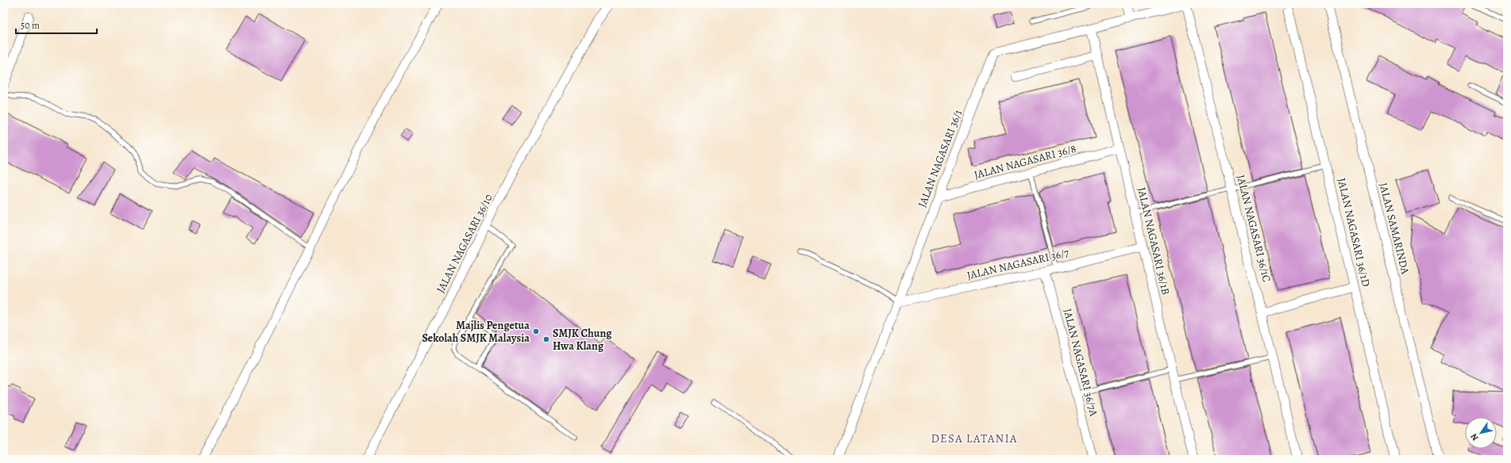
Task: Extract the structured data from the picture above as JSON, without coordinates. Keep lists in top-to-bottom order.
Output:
{
  "streets": {
    "street": [
      "JALAN NAGASARI 36/1",
      "JALAN NAGASARI 36/8",
      "JALAN NAGASARI 36/1C",
      "JALAN SAMARINDA",
      "JALAN NAGASARI 36/1D",
      "JALAN NAGASARI 36/1B",
      "JALAN NAGASARI 36/10",
      "JALAN NAGASARI 36/7",
      "JALAN NAGASARI 36/7A"
    ]
  },
  "crossings": [
    ["JALAN NAGASARI 36/1", "JALAN NAGASARI 36/8"],
    ["JALAN NAGASARI 36/1", "JALAN NAGASARI 36/1C"],
    ["JALAN NAGASARI 36/1", "JALAN NAGASARI 36/1B"],
    ["JALAN NAGASARI 36/1", "JALAN NAGASARI 36/7"],
    ["JALAN NAGASARI 36/8", "JALAN NAGASARI 36/1B"],
    ["JALAN NAGASARI 36/1B", "JALAN NAGASARI 36/7"],
    ["JALAN NAGASARI 36/7", "JALAN NAGASARI 36/7A"]
  ],
  "districts": ["DESA LATANIA"],
  "places": ["Majlis Pengetua Sekolah SMJK Malaysia", "SMJK Chung Hwa Klang"],
  "scale_bar": "50 m",
  "north": "bottom left"
}
